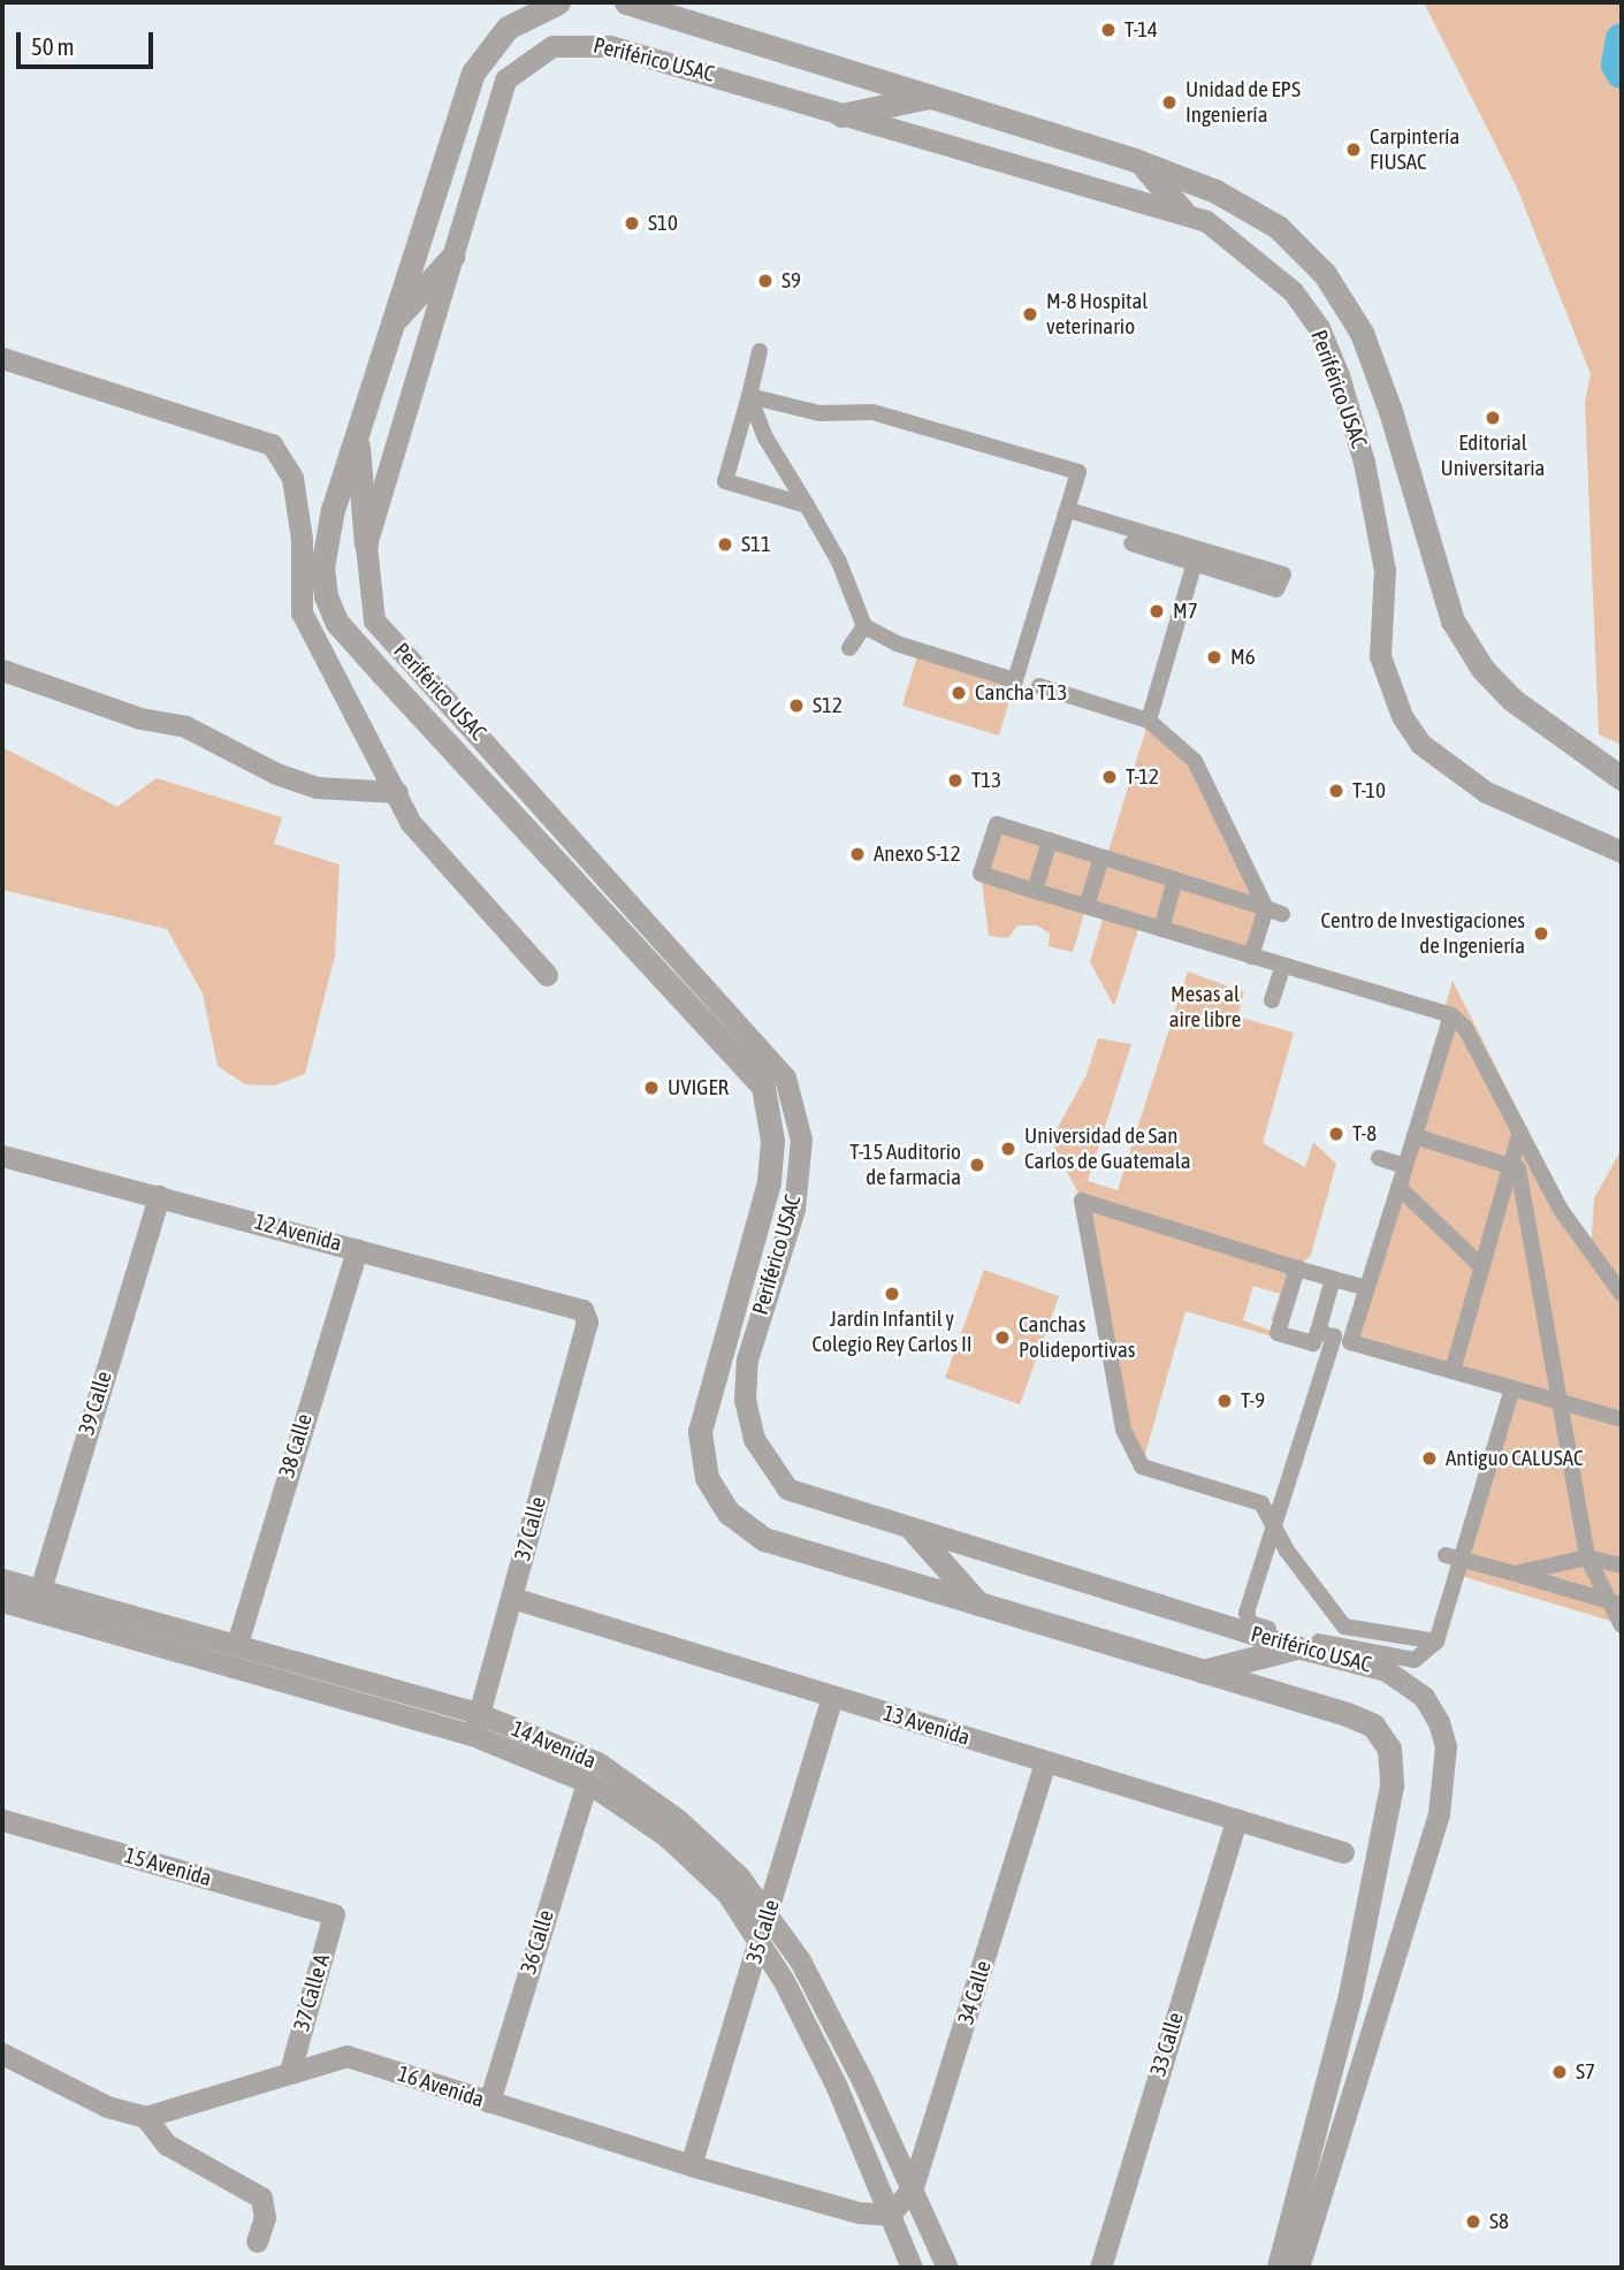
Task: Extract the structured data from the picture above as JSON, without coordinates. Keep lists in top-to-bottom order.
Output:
{
  "streets": {
    "street": [
      "Periférico USAC",
      "12 Avenida",
      "39 Calle",
      "38 Calle",
      "37 Calle",
      "13 Avenida",
      "14 Avenida",
      "15 Avenida",
      "35 Calle",
      "36 Calle",
      "37 Calle A",
      "34 Calle",
      "33 Calle",
      "16 Avenida"
    ]
  },
  "crossings": [
    ["12 Avenida", "39 Calle"],
    ["12 Avenida", "38 Calle"],
    ["12 Avenida", "37 Calle"],
    ["39 Calle", "14 Avenida"],
    ["38 Calle", "14 Avenida"],
    ["37 Calle", "13 Avenida"],
    ["37 Calle", "14 Avenida"],
    ["13 Avenida", "35 Calle"],
    ["13 Avenida", "34 Calle"],
    ["13 Avenida", "33 Calle"],
    ["14 Avenida", "35 Calle"],
    ["14 Avenida", "36 Calle"],
    ["14 Avenida", "34 Calle"],
    ["14 Avenida", "16 Avenida"],
    ["15 Avenida", "37 Calle A"],
    ["35 Calle", "16 Avenida"],
    ["36 Calle", "16 Avenida"],
    ["37 Calle A", "16 Avenida"],
    ["34 Calle", "16 Avenida"]
  ],
  "parks": ["Mesas al aire libre"],
  "places": [
    "T-14",
    "Unidad de EPS Ingeniería",
    "Carpintería FIUSAC",
    "S10",
    "S9",
    "M-8 Hospital veterinario",
    "Editorial Universitaria",
    "S11",
    "M7",
    "M6",
    "Cancha T13",
    "S12",
    "T-12",
    "T13",
    "T-10",
    "Anexo S-12",
    "Centro de Investigaciones de Ingeniería",
    "UVIGER",
    "T-8",
    "Universidad de San Carlos de Guatemala",
    "T-15 Auditorio de farmacia",
    "Jardín Infantil y Colegio Rey Carlos II",
    "Canchas Polideportivas",
    "T-9",
    "Antiguo CALUSAC",
    "S7",
    "S8"
  ],
  "scale_bar": "50 m"
}
